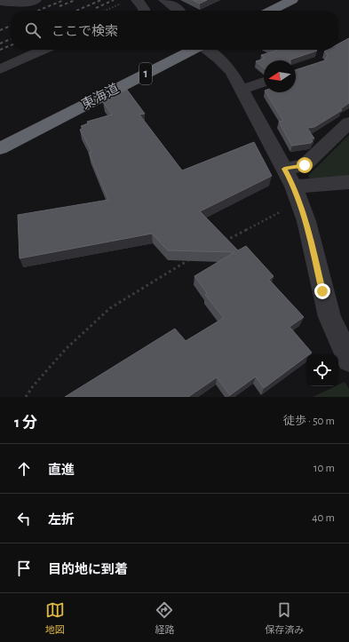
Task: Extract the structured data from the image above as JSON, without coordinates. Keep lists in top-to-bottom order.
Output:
{
  "streets": {
    "highway": ["1", "東海道"]
  },
  "north": "left",
  "page": {
    "search": "ここで検索",
    "heading": ["1 分", "徒歩 · 50 m"],
    "list": [
      ["直進", "10 m"],
      ["左折", "40 m"],
      "目的地に到着"
    ],
    "nav": ["地図", "経路", "保存済み"]
  }
}
